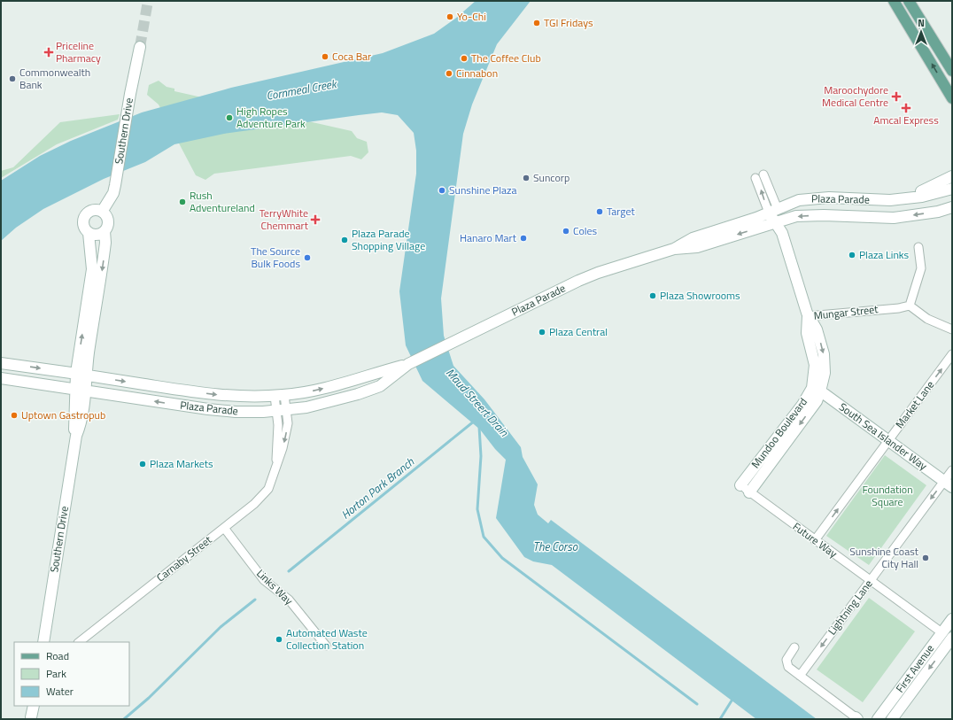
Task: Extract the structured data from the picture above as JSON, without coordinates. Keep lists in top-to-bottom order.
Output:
{
  "streets": {
    "main road": [
      "Southern Drive",
      "Plaza Parade",
      "Mungar Street",
      "Mundoo Boulevard",
      "South Sea Islander Way",
      "First Avenue"
    ],
    "street": [
      "Market Lane",
      "Future Way",
      "Carnaby Street",
      "Links Way",
      "Lightning Lane"
    ]
  },
  "crossings": [
    ["Southern Drive", "Plaza Parade"],
    ["Plaza Parade", "Mungar Street"],
    ["Plaza Parade", "Carnaby Street"],
    ["Mungar Street", "Mundoo Boulevard"],
    ["Market Lane", "South Sea Islander Way"],
    ["Market Lane", "Future Way"],
    ["Mundoo Boulevard", "South Sea Islander Way"],
    ["Mundoo Boulevard", "Future Way"],
    ["South Sea Islander Way", "Lightning Lane"],
    ["Future Way", "Lightning Lane"],
    ["Future Way", "First Avenue"],
    ["Carnaby Street", "Links Way"]
  ],
  "one_way": ["Market Lane", "Lightning Lane"],
  "water": [
    "Cornmeal Creek",
    "Maud Streert Drain",
    "Horton Park Branch",
    "The Corso"
  ],
  "parks": ["Foundation Square"],
  "places": {
    "other": [
      "Yo-Chi",
      "TGI Fridays",
      "Coca Bar",
      "The Coffee Club",
      "Cinnabon",
      "Commonwealth Bank",
      "High Ropes Adventure Park",
      "Suncorp",
      "Sunshine Plaza",
      "Rush Adventureland",
      "Target",
      "Coles",
      "Hanaro Mart",
      "Plaza Parade Shopping Village",
      "Plaza Links",
      "The Source Bulk Foods",
      "Plaza Showrooms",
      "Plaza Central",
      "Uptown Gastropub",
      "Plaza Markets",
      "Sunshine Coast City Hall",
      "Automated Waste Collection Station"
    ],
    "health": [
      "Priceline Pharmacy",
      "Maroochydore Medical Centre",
      "Amcal Express",
      "TerryWhite Chemmart"
    ]
  },
  "legend": ["Road", "Park", "Water"],
  "north": "top"
}
